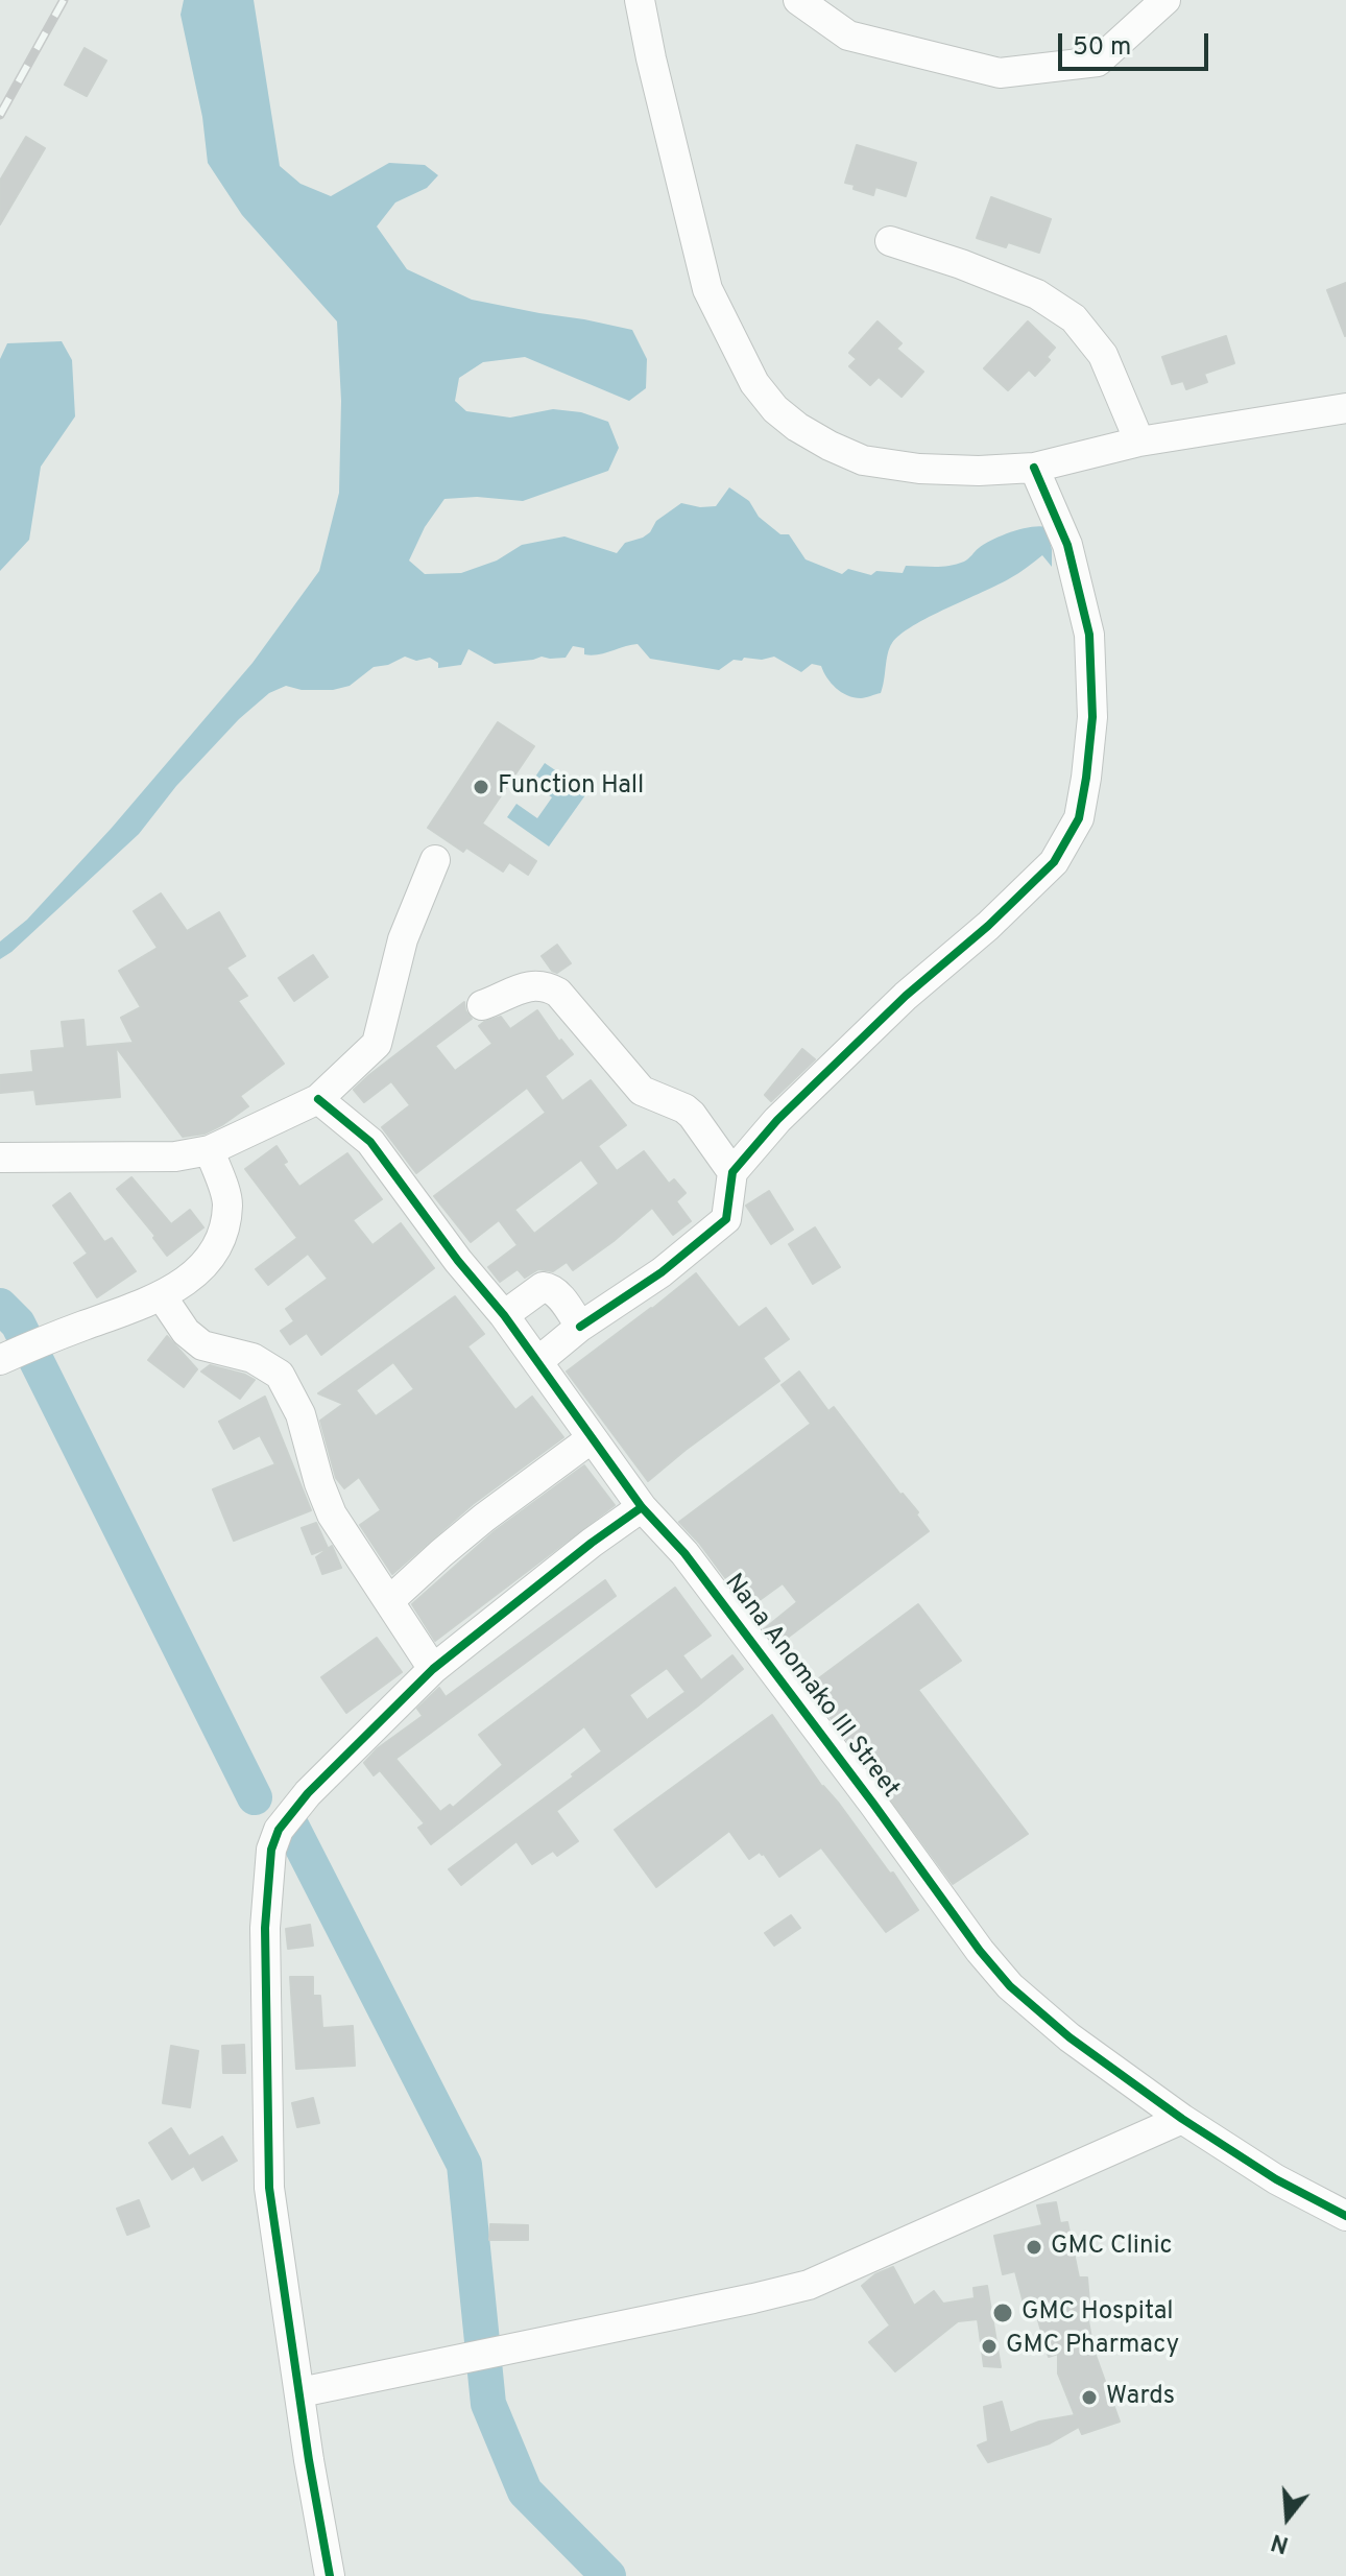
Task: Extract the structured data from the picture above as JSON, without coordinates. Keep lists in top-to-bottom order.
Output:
{
  "streets": {
    "street": ["Nana Anomako III Street"]
  },
  "places": [
    "Function Hall",
    "GMC Clinic",
    "GMC Hospital",
    "GMC Pharmacy",
    "Wards"
  ],
  "scale_bar": "50 m",
  "north": "bottom"
}
